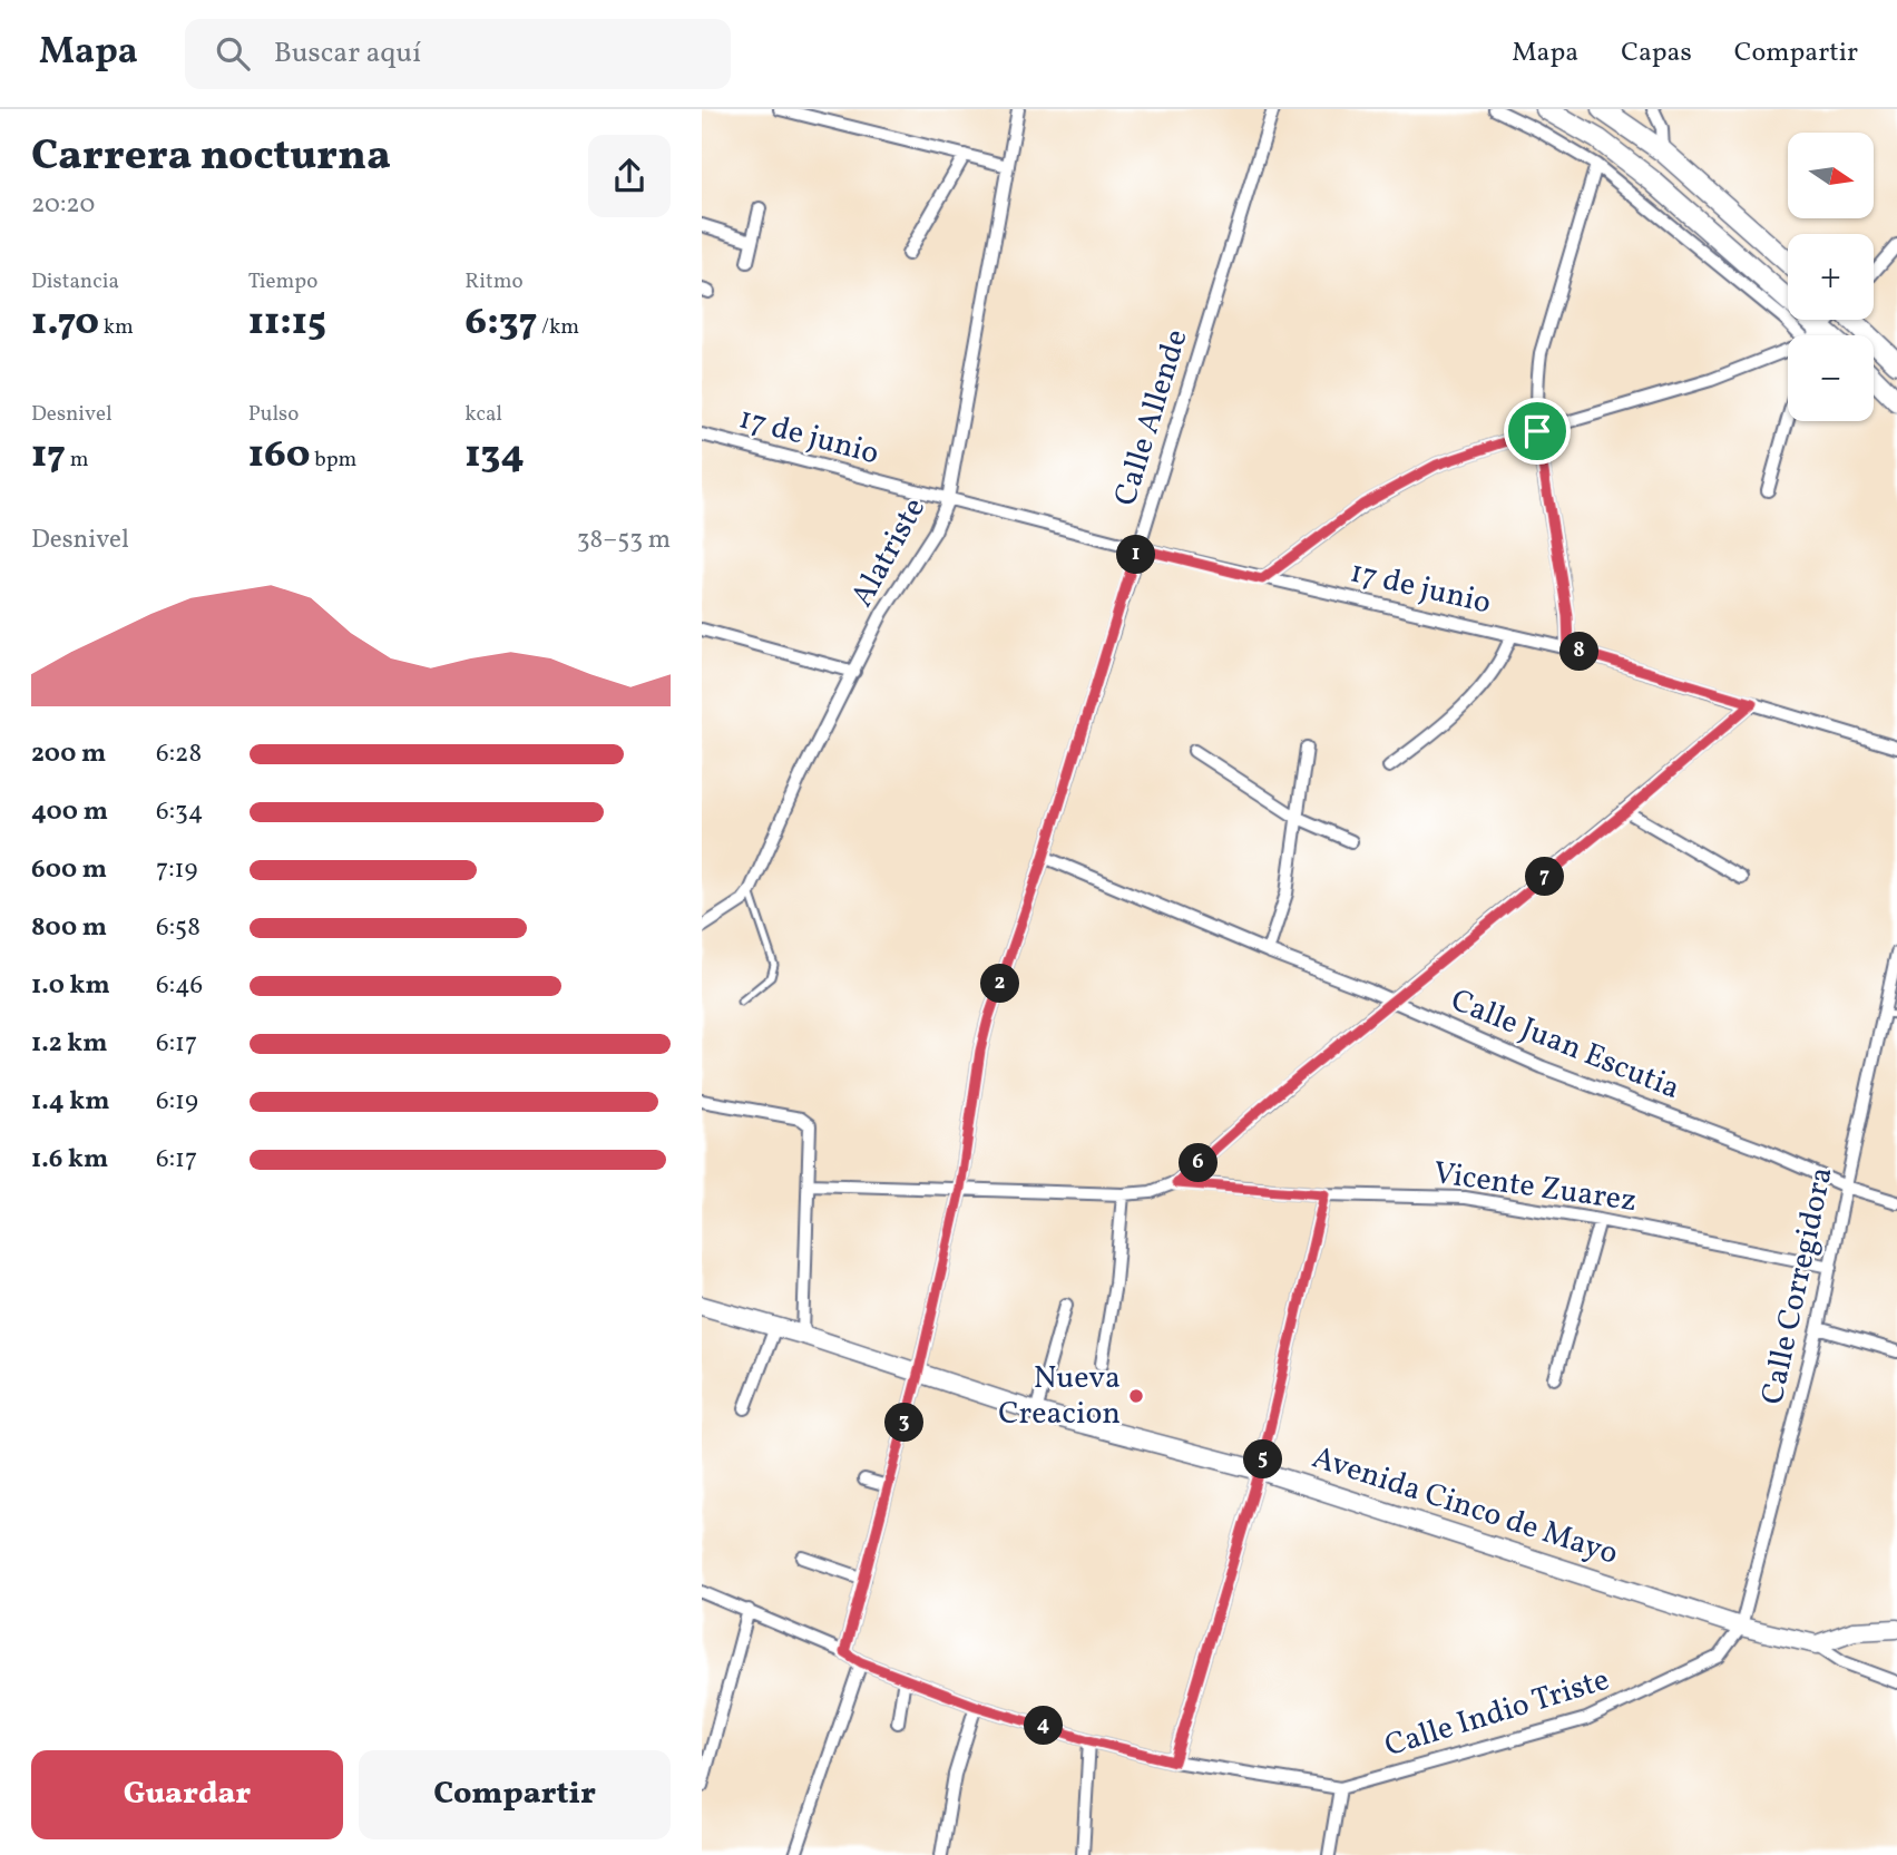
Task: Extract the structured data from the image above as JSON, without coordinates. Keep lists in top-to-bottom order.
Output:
{
  "streets": {
    "street": [
      "Calle Allende",
      "17 de junio",
      "Alatriste",
      "Calle Juan Escutia",
      "Vicente Zuarez",
      "Calle Corregidora",
      "Avenida Cinco de Mayo",
      "Calle Indio Triste"
    ]
  },
  "crossings": [
    ["Calle Allende", "17 de junio"],
    ["Calle Allende", "Calle Juan Escutia"],
    ["Calle Allende", "Vicente Zuarez"],
    ["Calle Allende", "Avenida Cinco de Mayo"],
    ["17 de junio", "Alatriste"],
    ["Calle Juan Escutia", "Calle Corregidora"],
    ["Vicente Zuarez", "Calle Corregidora"],
    ["Calle Corregidora", "Avenida Cinco de Mayo"],
    ["Calle Corregidora", "Calle Indio Triste"],
    ["Avenida Cinco de Mayo", "Calle Indio Triste"]
  ],
  "places": ["Nueva Creacion"],
  "north": "right",
  "page": {
    "header": "Mapa",
    "search": "Buscar aquí",
    "nav": ["Mapa", "Capas", "Compartir"],
    "heading": ["Carrera nocturna", "20:20"],
    "map_buttons": ["+", "−"],
    "stats": [
      ["Distancia", "1.70 km"],
      ["Tiempo", "11:15"],
      ["Ritmo", "6:37 /km"],
      ["Desnivel", "17 m"],
      ["Pulso", "160 bpm"],
      ["kcal", "134"]
    ],
    "chart": ["Desnivel", "38–53 m"],
    "pins": [
      "1",
      "8",
      "7",
      "2",
      "6",
      "3",
      "5",
      "4"
    ],
    "list": [
      {
        "name": "200 m",
        "note": "6:28"
      },
      {
        "name": "400 m",
        "note": "6:34"
      },
      {
        "name": "600 m",
        "note": "7:19"
      },
      {
        "name": "800 m",
        "note": "6:58"
      },
      {
        "name": "1.0 km",
        "note": "6:46"
      },
      {
        "name": "1.2 km",
        "note": "6:17"
      },
      {
        "name": "1.4 km",
        "note": "6:19"
      },
      {
        "name": "1.6 km",
        "note": "6:17"
      }
    ],
    "buttons": ["Guardar", "Compartir"]
  }
}
